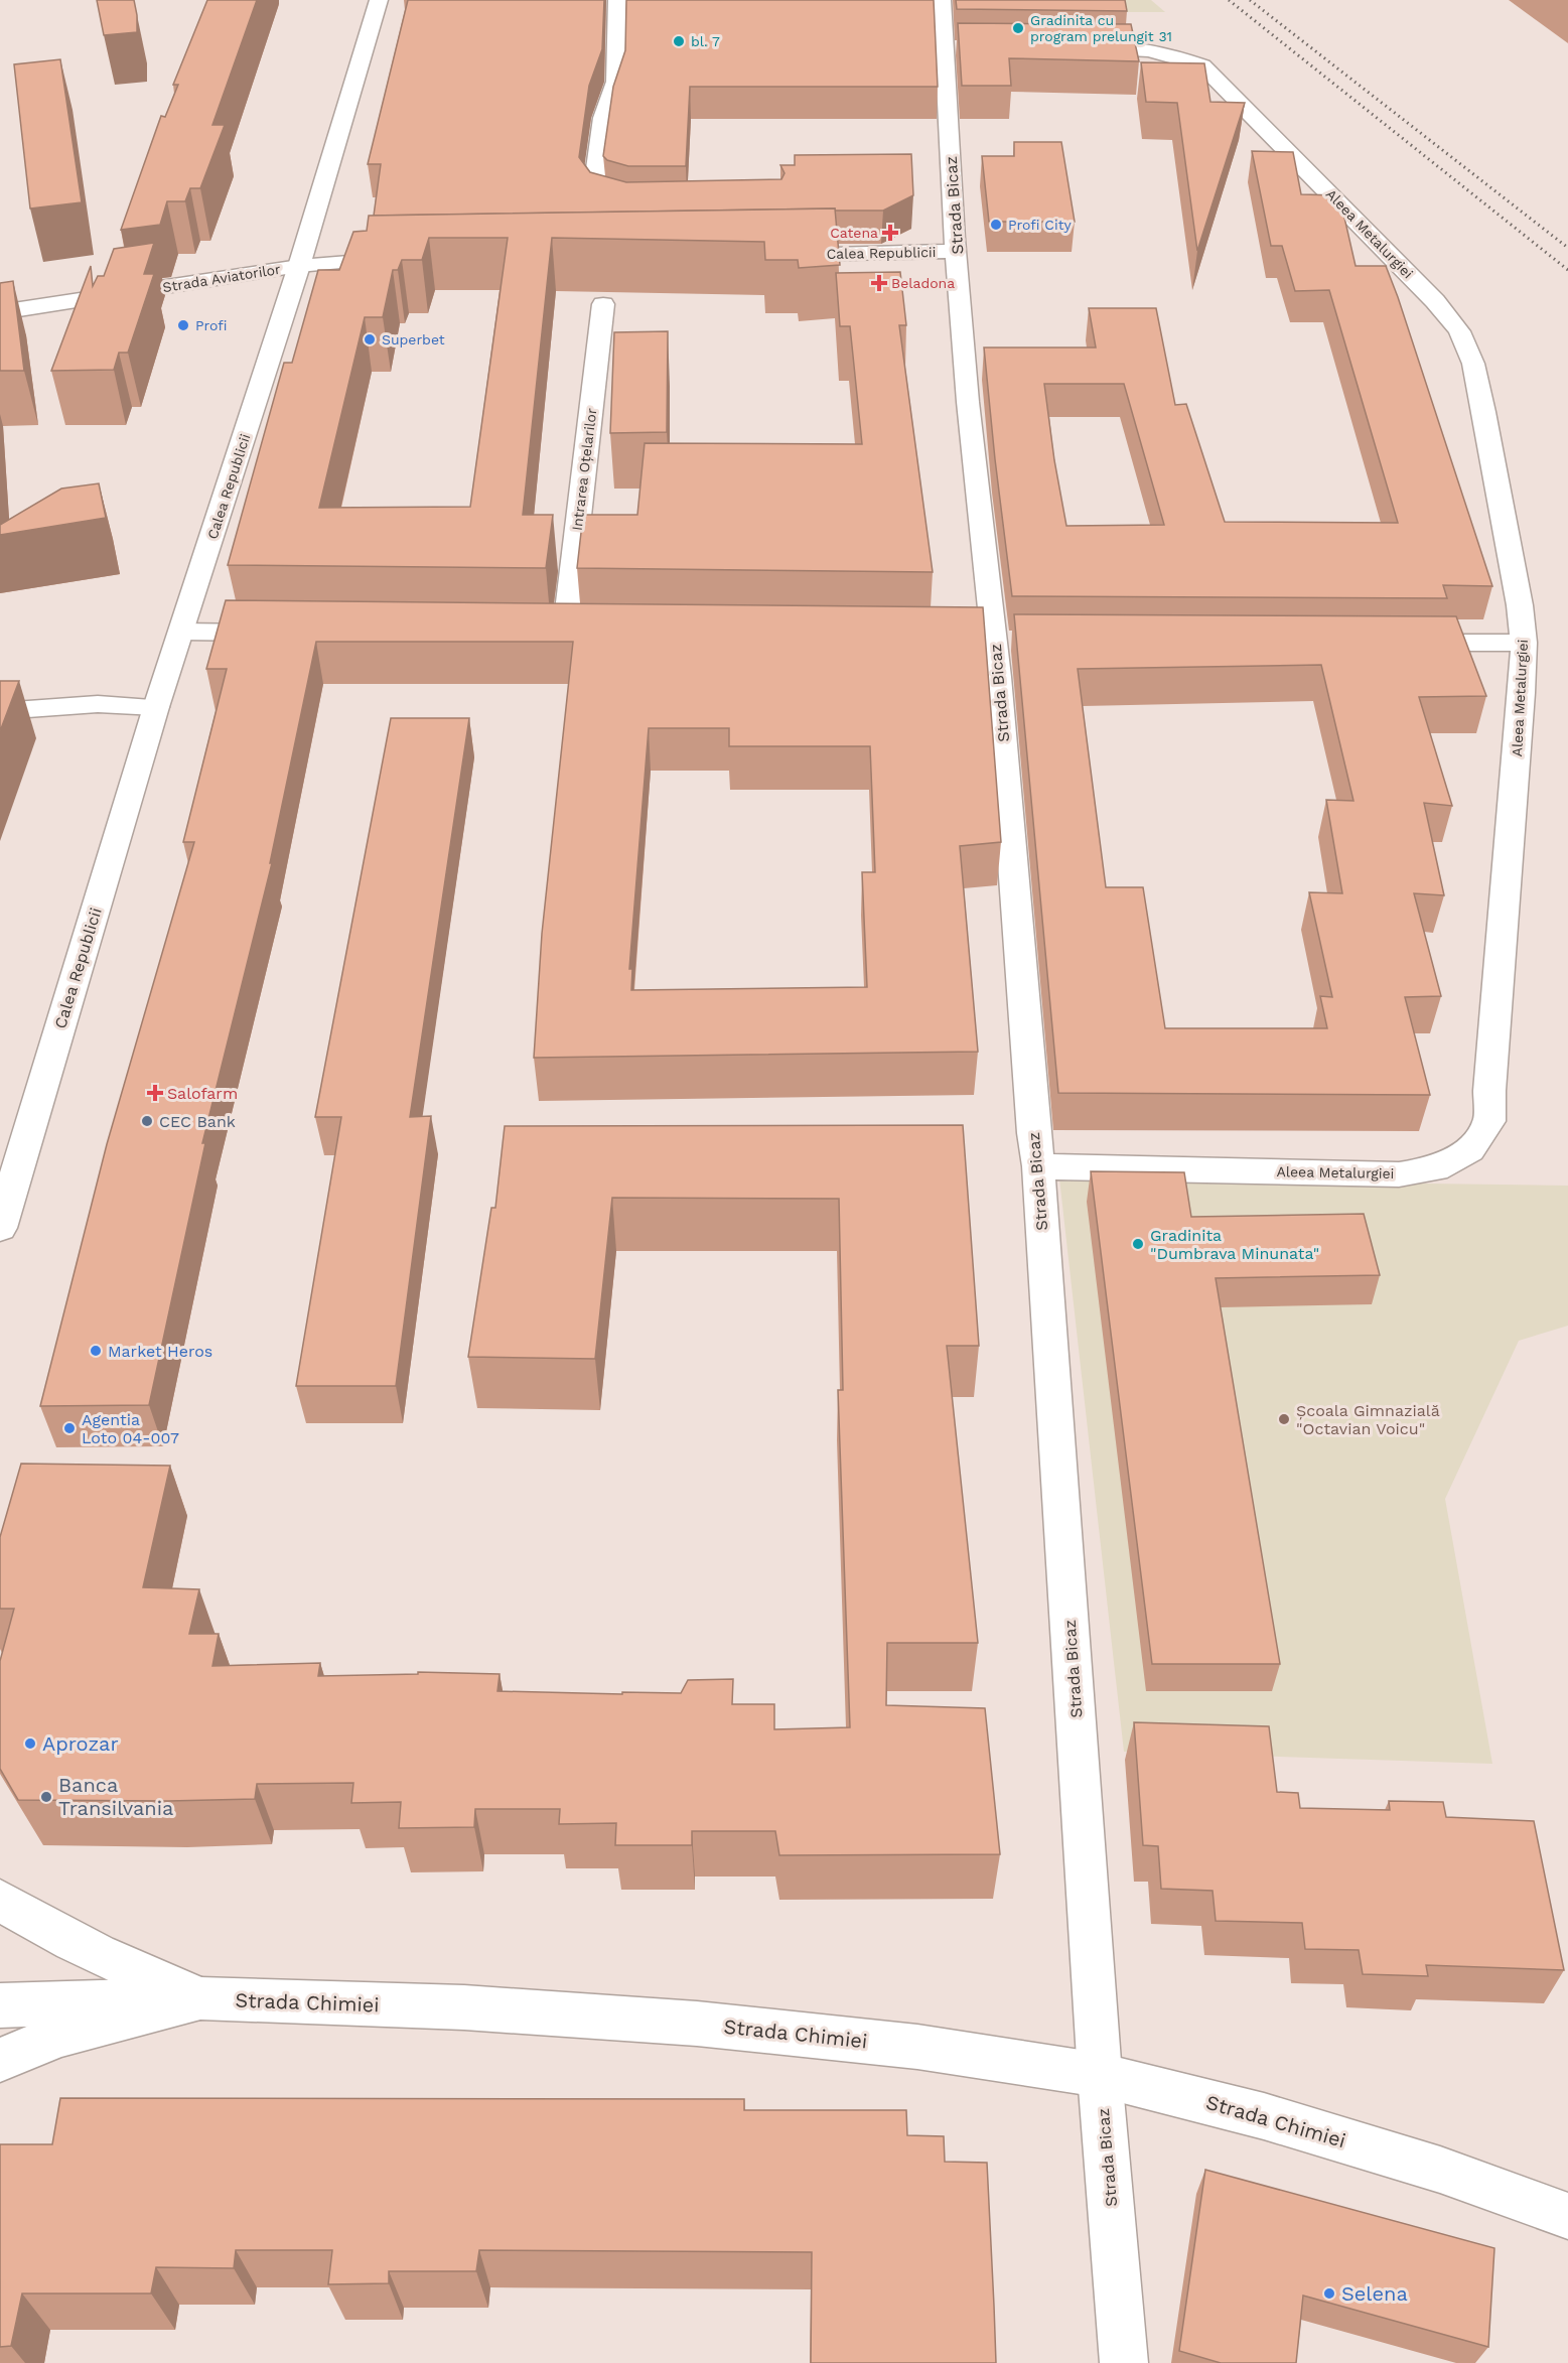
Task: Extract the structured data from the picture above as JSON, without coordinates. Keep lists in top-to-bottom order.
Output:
{
  "streets": {
    "street": [
      "Strada Bicaz",
      "Aleea Metalurgiei",
      "Calea Republicii",
      "Strada Aviatorilor",
      "Intrarea Oțelarilor",
      "Strada Chimiei"
    ]
  },
  "crossings": [
    ["Strada Bicaz", "Aleea Metalurgiei"],
    ["Strada Bicaz", "Calea Republicii"],
    ["Strada Bicaz", "Strada Chimiei"],
    ["Calea Republicii", "Strada Aviatorilor"]
  ],
  "places": {
    "other": [
      "Gradinita cu program prelungit 31",
      "bl. 7",
      "Profi City",
      "Profi",
      "Superbet",
      "CEC Bank",
      "Gradinita \"Dumbrava Minunata\"",
      "Market Heros",
      "Școala Gimnazială \"Octavian Voicu\"",
      "Agentia Loto 04-007",
      "Aprozar",
      "Banca Transilvania",
      "Selena"
    ],
    "health": ["Catena", "Beladona", "Salofarm"]
  }
}
